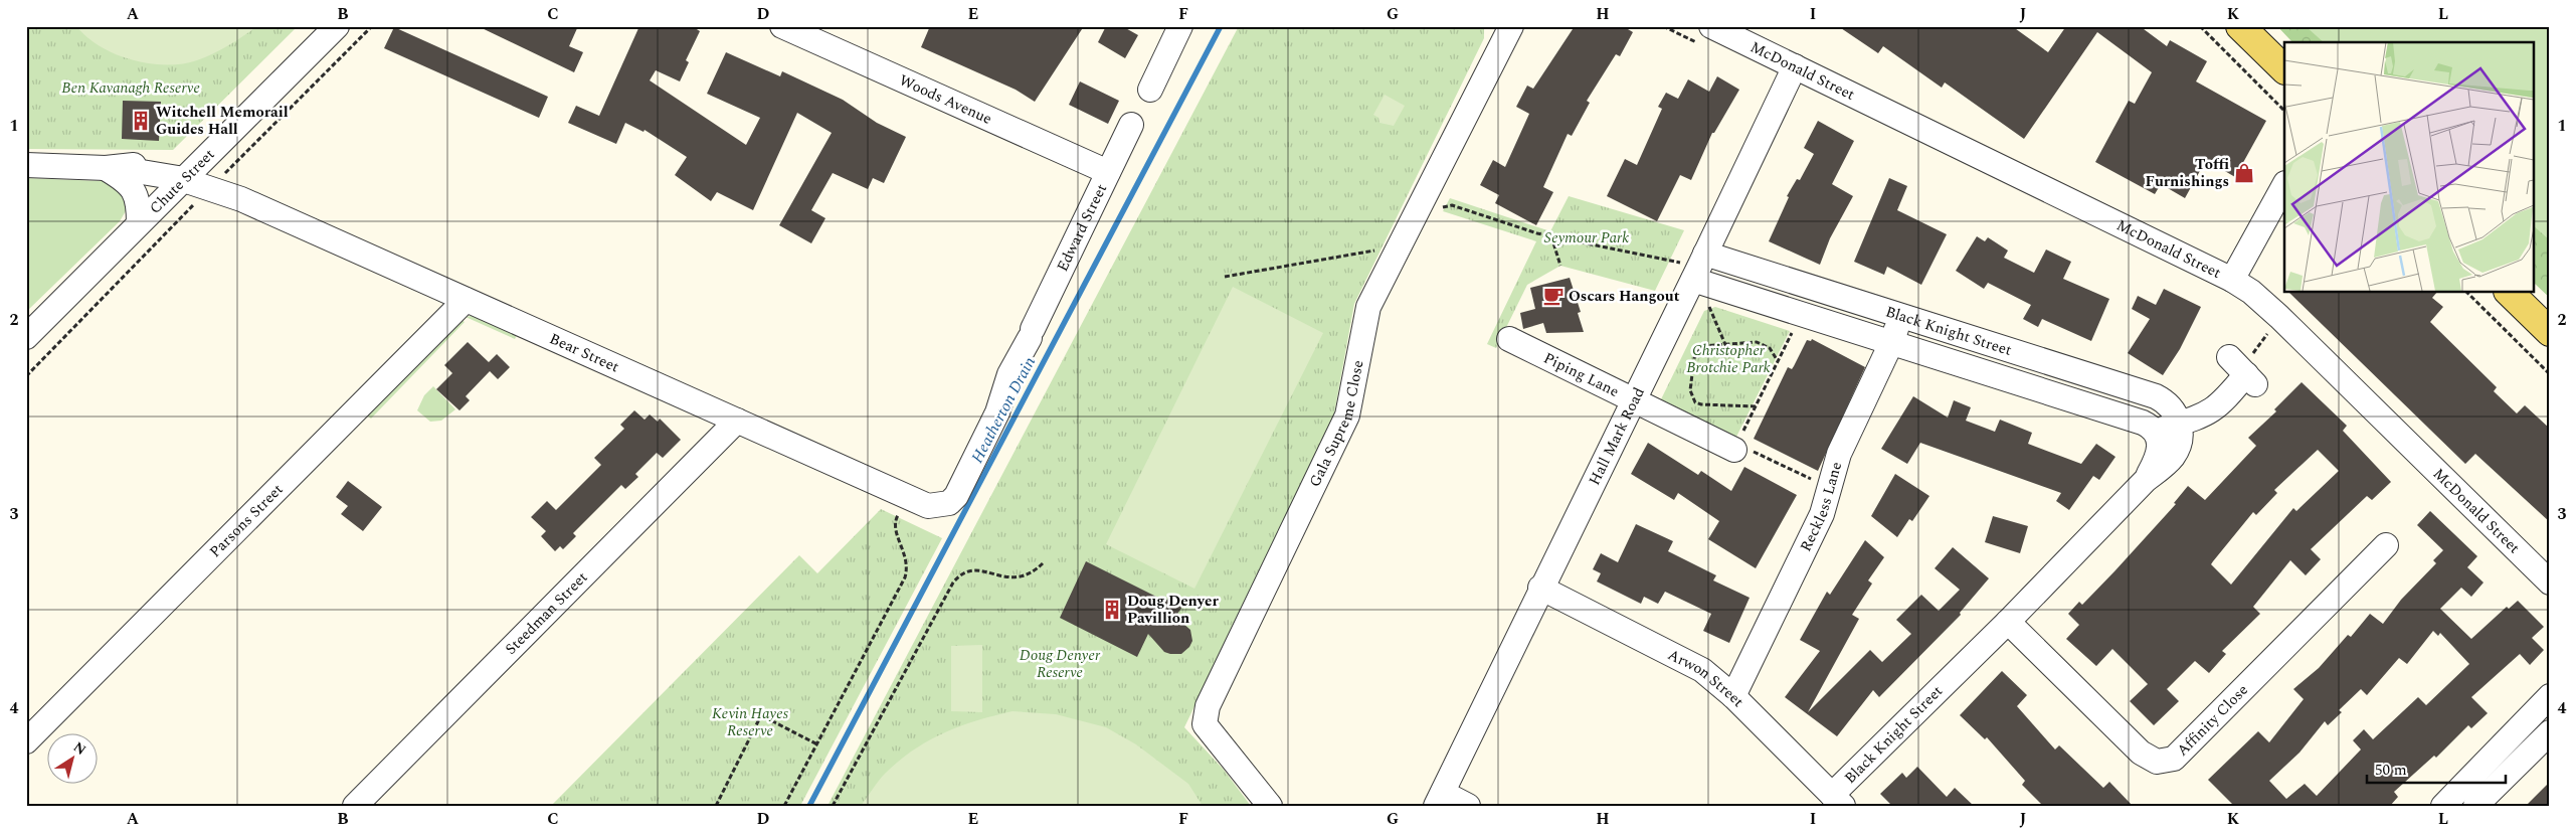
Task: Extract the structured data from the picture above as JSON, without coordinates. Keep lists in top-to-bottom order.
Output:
{
  "streets": {
    "street": [
      "McDonald Street",
      "Woods Avenue",
      "Chute Street",
      "Edward Street",
      "Black Knight Street",
      "Bear Street",
      "Piping Lane",
      "Gala Supreme Close",
      "Hall Mark Road",
      "Reckless Lane",
      "Parsons Street",
      "Steedman Street",
      "Arwon Street",
      "Affinity Close"
    ]
  },
  "crossings": [
    ["McDonald Street", "Hall Mark Road"],
    ["Woods Avenue", "Edward Street"],
    ["Chute Street", "Bear Street"],
    ["Edward Street", "Bear Street"],
    ["Black Knight Street", "Hall Mark Road"],
    ["Black Knight Street", "Reckless Lane"],
    ["Black Knight Street", "Arwon Street"],
    ["Black Knight Street", "Affinity Close"],
    ["Bear Street", "Parsons Street"],
    ["Bear Street", "Steedman Street"],
    ["Piping Lane", "Hall Mark Road"],
    ["Hall Mark Road", "Arwon Street"],
    ["Reckless Lane", "Arwon Street"]
  ],
  "water": ["Heatherton Drain"],
  "parks": [
    "Ben Kavanagh Reserve",
    "Seymour Park",
    "Christopher Brotchie Park",
    "Doug Denyer Reserve",
    "Kevin Hayes Reserve"
  ],
  "places": {
    "building": ["Witchell Memorail Guides Hall", "Doug Denyer Pavillion"],
    "shop": ["Toffi Furnishings"],
    "cafe": ["Oscars Hangout"]
  },
  "scale_bar": "50 m",
  "north": "top right",
  "grid": {
    "columns": [
      "A",
      "B",
      "C",
      "D",
      "E",
      "F",
      "G",
      "H",
      "I",
      "J",
      "K",
      "L"
    ],
    "rows": [
      "1",
      "2",
      "3",
      "4"
    ]
  }
}
